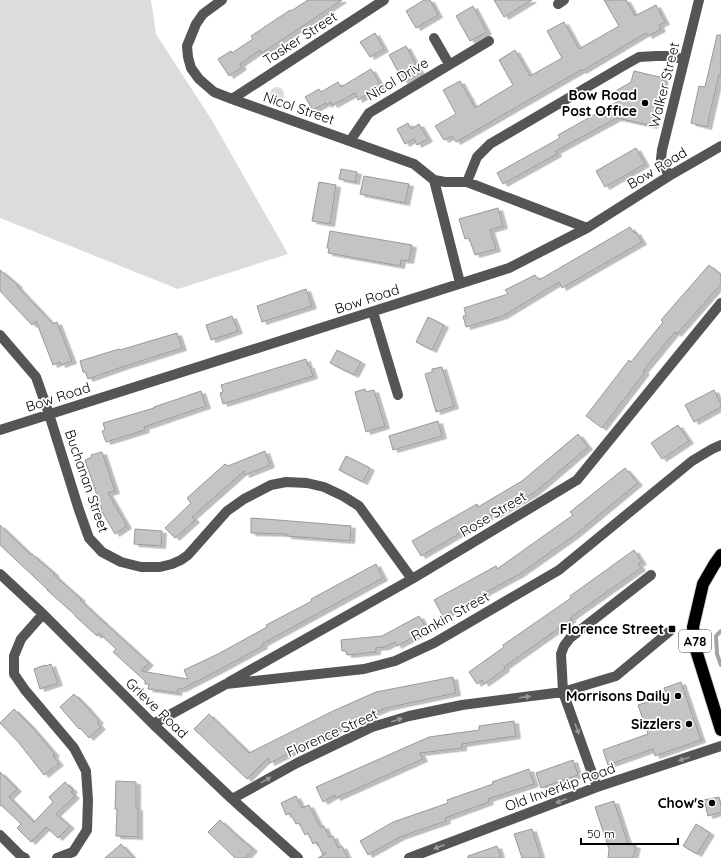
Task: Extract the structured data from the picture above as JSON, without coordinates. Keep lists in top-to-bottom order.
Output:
{
  "streets": {
    "highway": ["A78"],
    "street": [
      "Tasker Street",
      "Nicol Drive",
      "Walker Street",
      "Nicol Street",
      "Bow Road",
      "Buchanan Street",
      "Rose Street",
      "Rankin Street",
      "Grieve Road",
      "Florence Street",
      "Old Inverkip Road"
    ]
  },
  "crossings": [
    ["Tasker Street", "Nicol Street"],
    ["Nicol Drive", "Nicol Street"],
    ["Walker Street", "Bow Road"],
    ["Bow Road", "Buchanan Street"],
    ["Buchanan Street", "Rose Street"],
    ["Rose Street", "Rankin Street"],
    ["Rankin Street", "Grieve Road"],
    ["Grieve Road", "Florence Street"]
  ],
  "one_way": ["Florence Street", "Old Inverkip Road"],
  "places": {
    "other": [
      "Bow Road Post Office",
      "Morrisons Daily",
      "Sizzlers",
      "Chow's"
    ],
    "transit": ["Florence Street"]
  },
  "scale_bar": "50 m"
}
